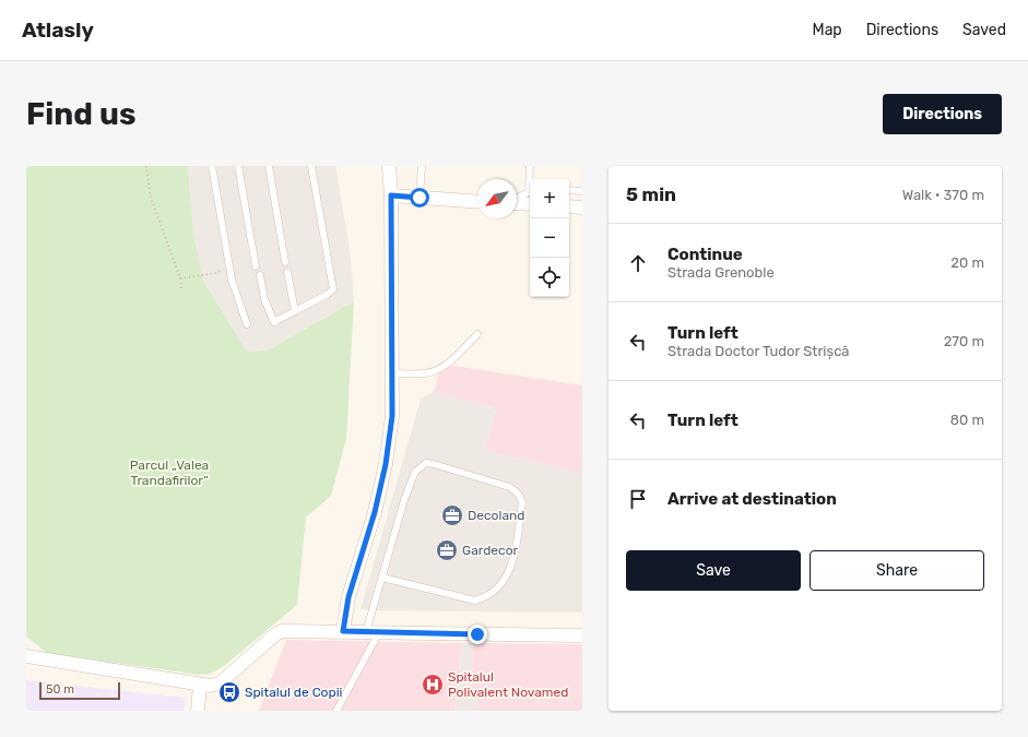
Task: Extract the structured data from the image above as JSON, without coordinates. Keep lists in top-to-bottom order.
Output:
{
  "parks": ["Parcul „Valea Trandafirilor”"],
  "places": {
    "office": ["Decoland", "Gardecor"],
    "hospital": ["Spitalul Polivalent Novamed"],
    "bus stop": ["Spitalul de Copii"]
  },
  "scale_bar": "50 m",
  "north": "bottom left",
  "page": {
    "header": "Atlasly",
    "nav": ["Map", "Directions", "Saved"],
    "buttons": [
      "Directions",
      ["Save", "Share"]
    ],
    "title": "Find us",
    "heading": ["5 min", "Walk · 370 m"],
    "map_buttons": ["+", "−"],
    "list": [
      ["Continue", "Strada Grenoble", "20 m"],
      ["Turn left", "Strada Doctor Tudor Strișcă", "270 m"],
      ["Turn left", "80 m"],
      "Arrive at destination"
    ],
    "scale": "50 m"
  }
}
